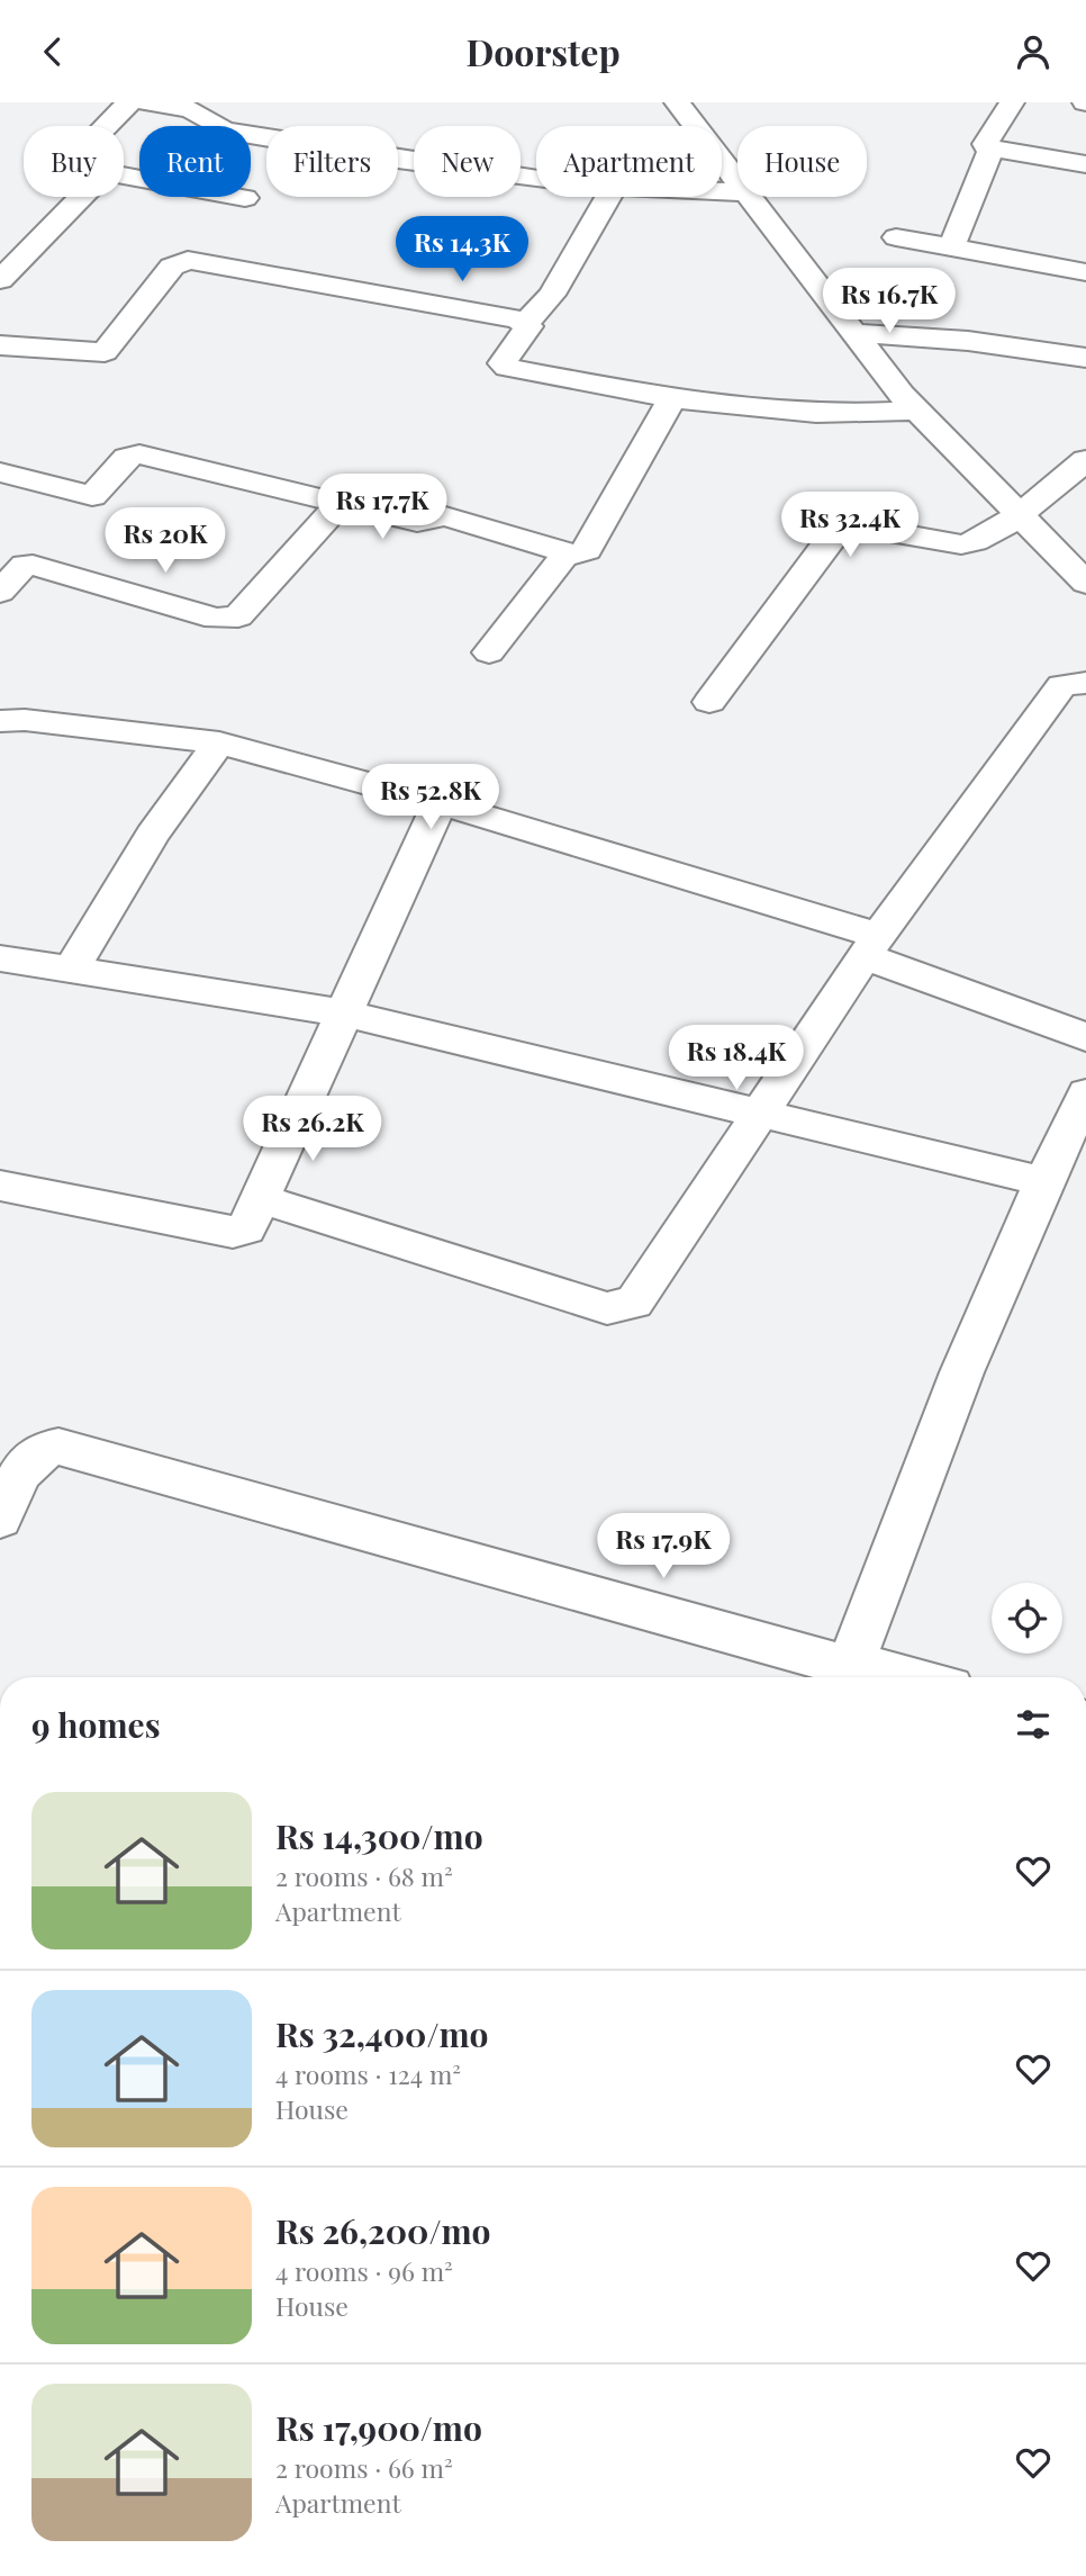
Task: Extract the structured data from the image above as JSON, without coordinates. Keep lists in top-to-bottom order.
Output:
{
  "page": {
    "header": "Doorstep",
    "chip": [
      "Buy",
      "Rent",
      "Filters",
      "New",
      "Apartment",
      "House"
    ],
    "price": [
      "Rs 14.3K",
      "Rs 16.7K",
      "Rs 17.7K",
      "Rs 32.4K",
      "Rs 20K",
      "Rs 52.8K",
      "Rs 18.4K",
      "Rs 26.2K",
      "Rs 17.9K"
    ],
    "heading": "9 homes",
    "list": [
      {
        "name": "Rs 14,300/mo",
        "note": "2 rooms · 68 m² · Apartment"
      },
      {
        "name": "Rs 32,400/mo",
        "note": "4 rooms · 124 m² · House"
      },
      {
        "name": "Rs 26,200/mo",
        "note": "4 rooms · 96 m² · House"
      },
      {
        "name": "Rs 17,900/mo",
        "note": "2 rooms · 66 m² · Apartment"
      }
    ]
  }
}
